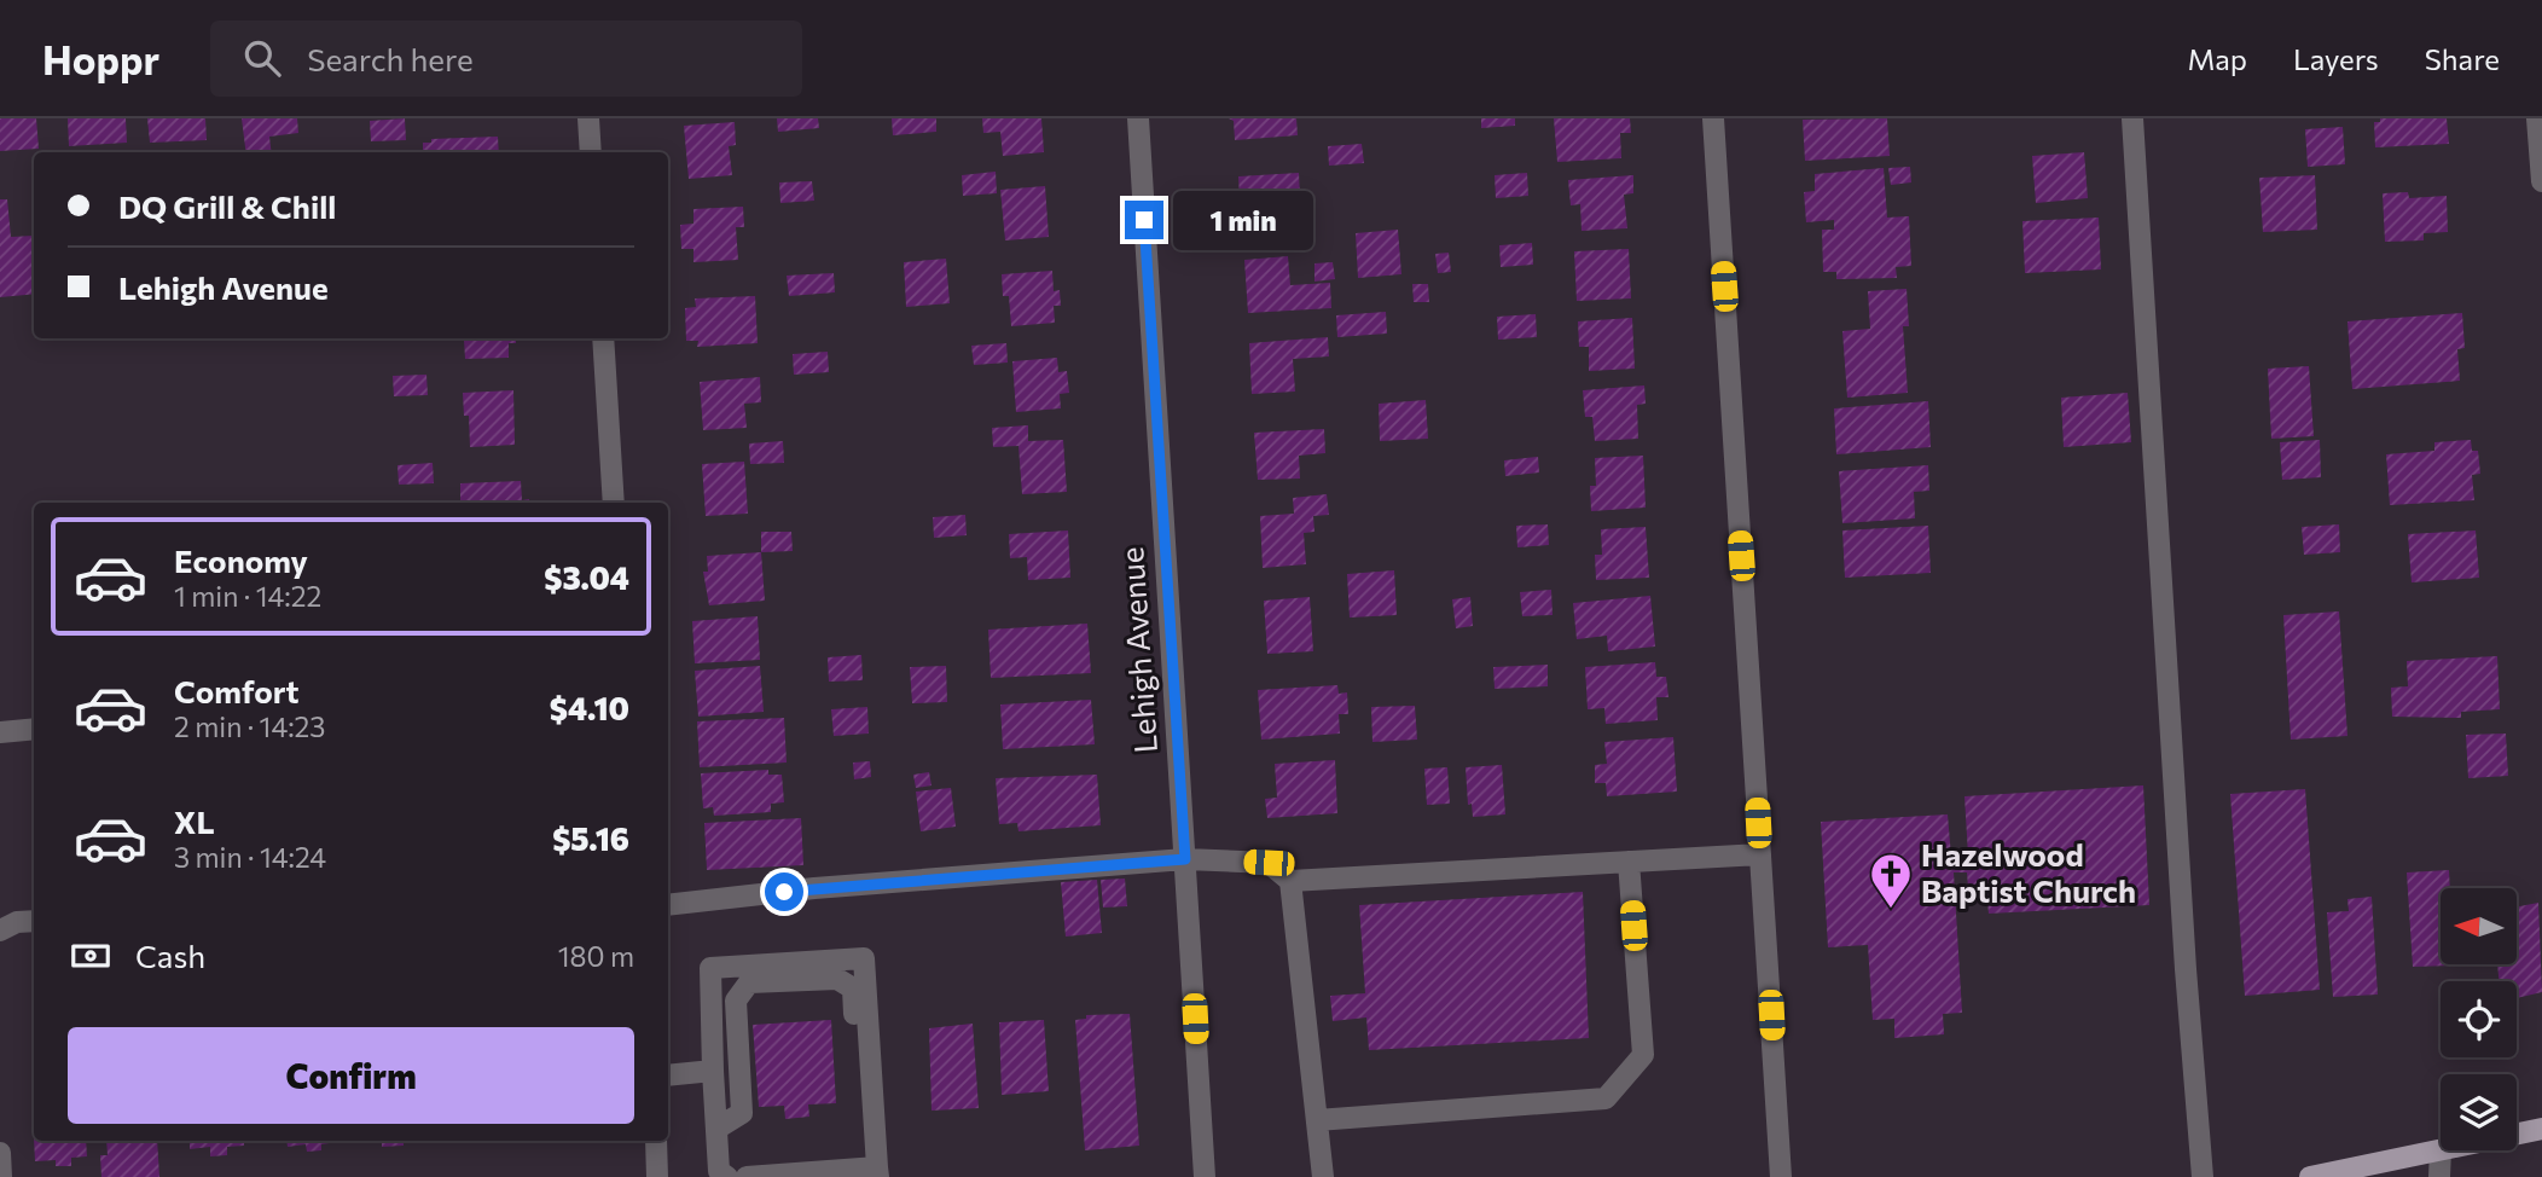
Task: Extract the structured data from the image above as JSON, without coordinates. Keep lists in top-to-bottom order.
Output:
{
  "streets": {
    "street": ["Lehigh Avenue"]
  },
  "places": {
    "church": ["Hazelwood Baptist Church"]
  },
  "north": "left",
  "page": {
    "header": "Hoppr",
    "search": "Search here",
    "nav": ["Map", "Layers", "Share"],
    "banner": ["DQ Grill & Chill", "Lehigh Avenue"],
    "bubble": "1 min",
    "list": [
      {
        "name": "Economy",
        "note": "1 min · 14:22",
        "value": "$3.04"
      },
      {
        "name": "Comfort",
        "note": "2 min · 14:23",
        "value": "$4.10"
      },
      {
        "name": "XL",
        "note": "3 min · 14:24",
        "value": "$5.16"
      }
    ],
    "pay": ["Cash", "180 m"],
    "buttons": "Confirm"
  }
}
